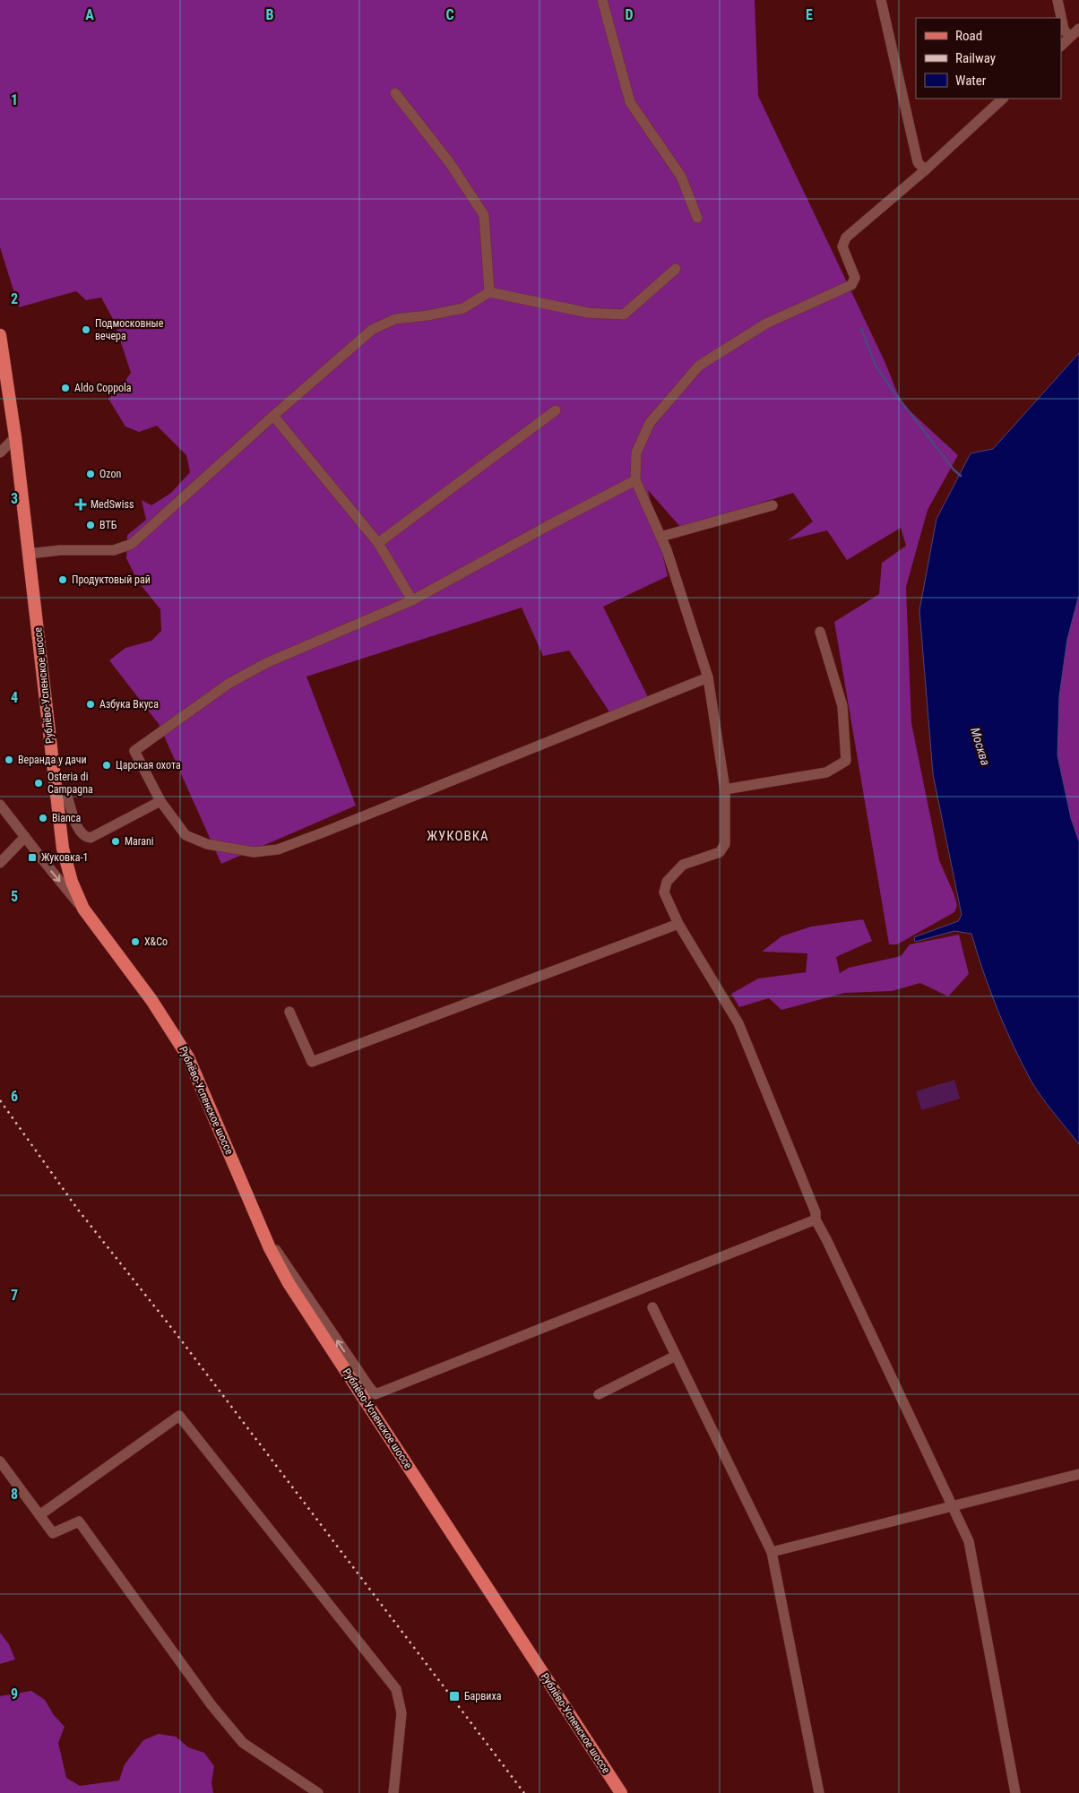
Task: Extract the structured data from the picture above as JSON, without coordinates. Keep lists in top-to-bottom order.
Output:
{
  "streets": {
    "main road": ["Рублёво-Успенское шоссе"]
  },
  "districts": ["ЖУКОВКА"],
  "water": ["Москва"],
  "places": {
    "other": [
      "Подмосковные вечера",
      "Aldo Coppola",
      "Ozon",
      "ВТБ",
      "Продуктовый рай",
      "Азбука Вкуса",
      "Веранда у дачи",
      "Царская охота",
      "Osteria di Campagna",
      "Bianca",
      "Marani",
      "X&Co"
    ],
    "health": ["MedSwiss"],
    "transit": ["Жуковка-1", "Барвиха"]
  },
  "legend": ["Road", "Railway", "Water"],
  "grid": {
    "columns": [
      "A",
      "B",
      "C",
      "D",
      "E"
    ],
    "rows": [
      "1",
      "2",
      "3",
      "4",
      "5",
      "6",
      "7",
      "8",
      "9"
    ]
  }
}
